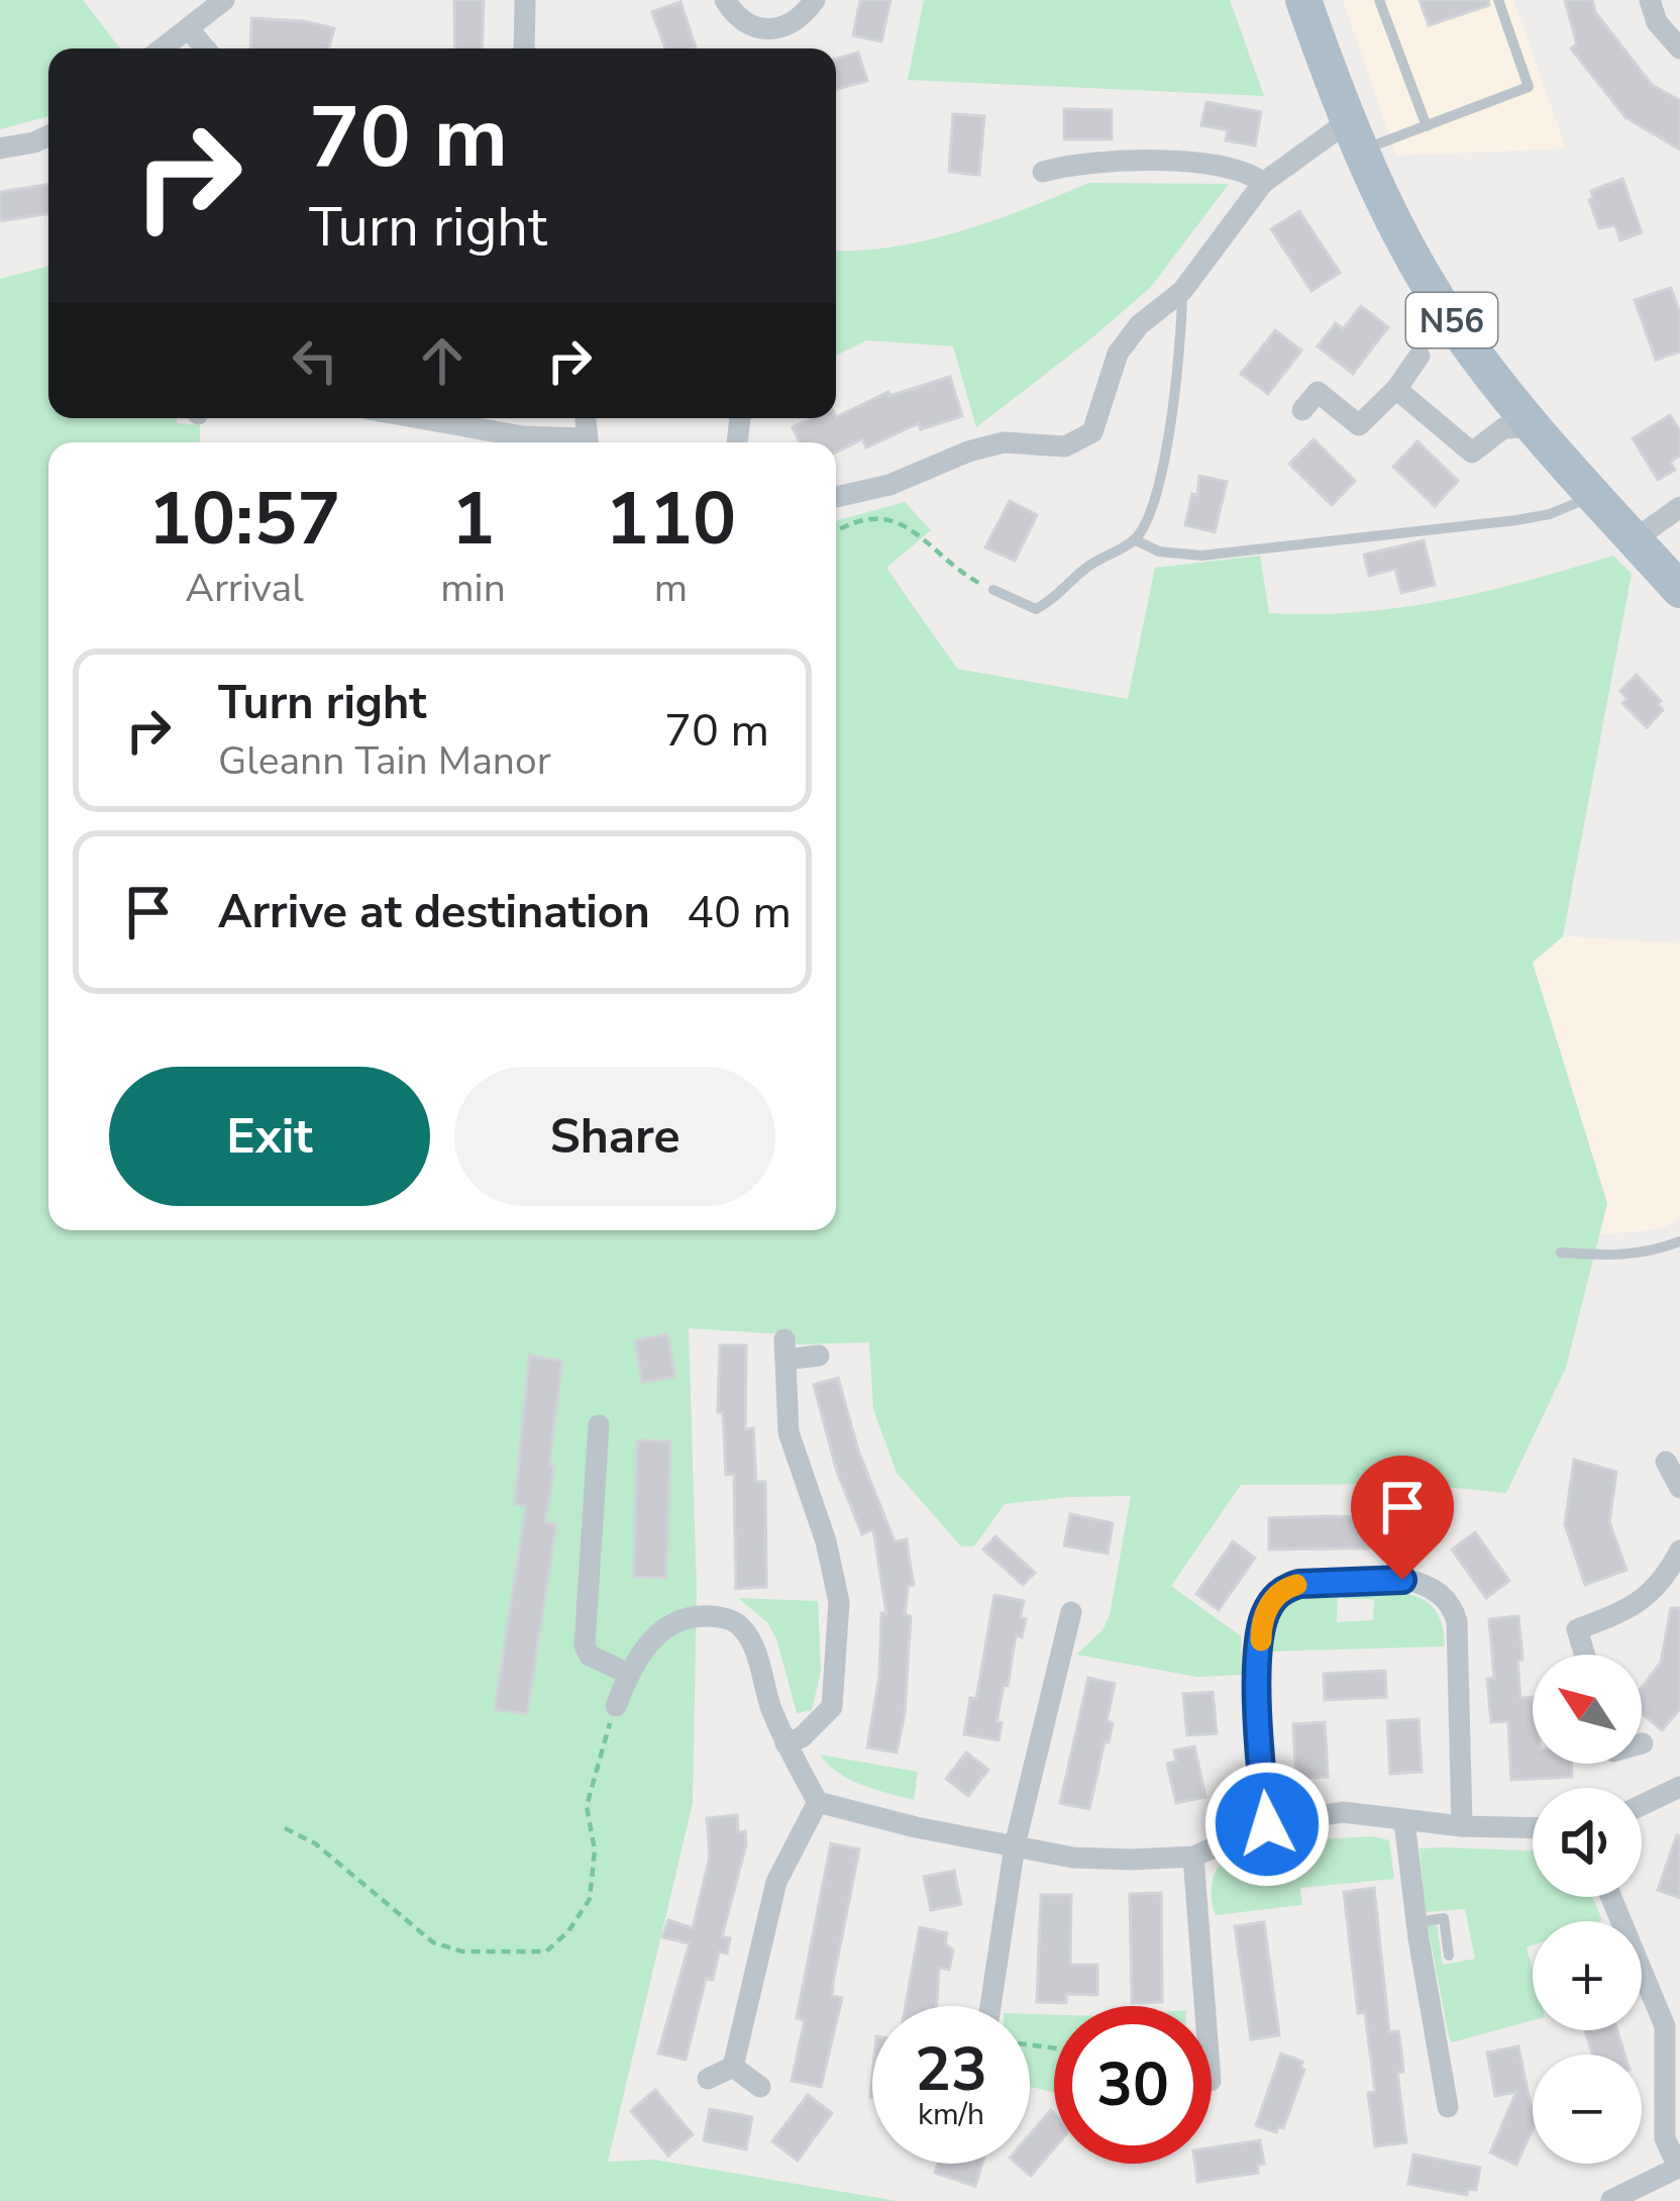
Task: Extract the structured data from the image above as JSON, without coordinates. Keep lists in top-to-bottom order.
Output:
{
  "streets": {
    "main road": ["N56"]
  },
  "north": "top left",
  "page": {
    "turn": ["70 m", "Turn right"],
    "eta": [
      "10:57",
      "Arrival",
      "1",
      "min",
      "110",
      "m"
    ],
    "list": [
      {
        "name": "Turn right",
        "note": "Gleann Tain Manor",
        "value": "70 m"
      },
      {
        "name": "Arrive at destination",
        "value": "40 m"
      }
    ],
    "buttons": ["Exit", "Share"],
    "map_buttons": ["+", "−"],
    "speed": "23 km/h",
    "limit": "30"
  }
}
